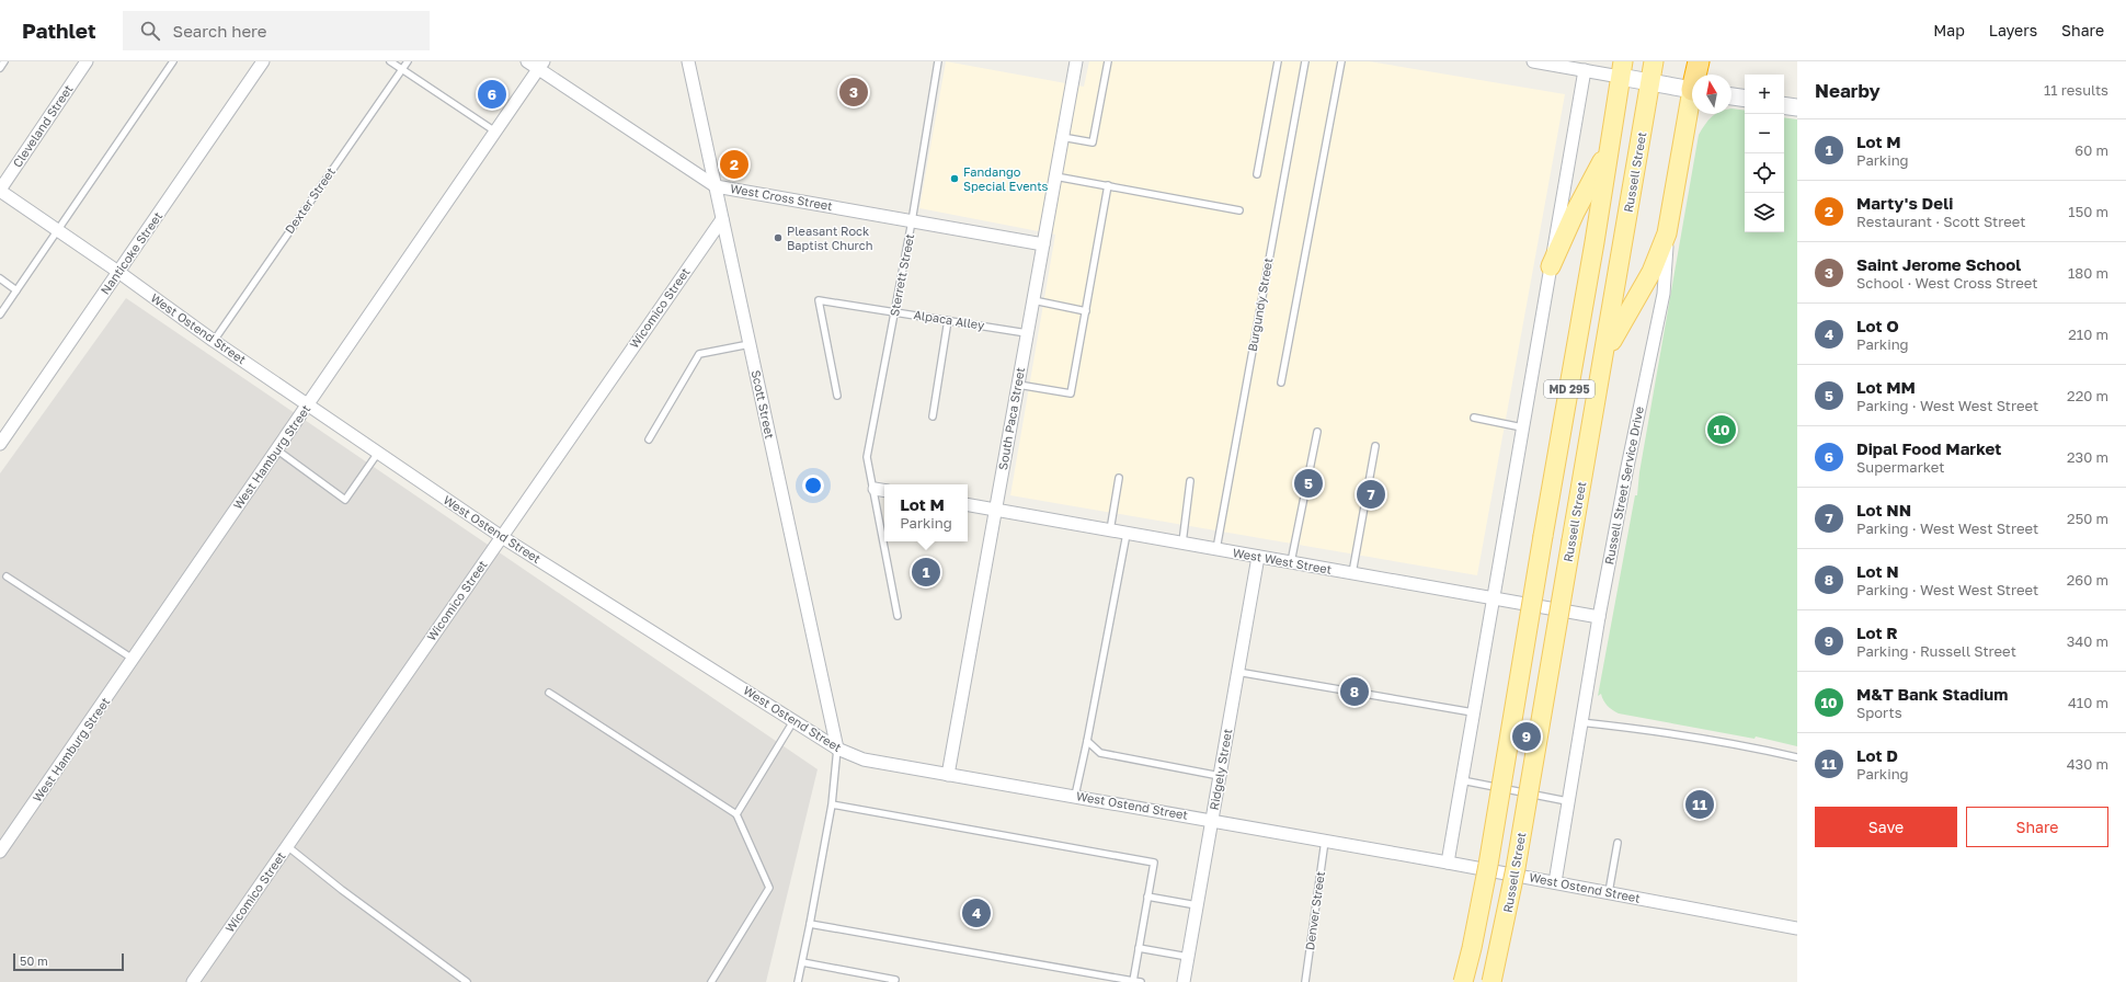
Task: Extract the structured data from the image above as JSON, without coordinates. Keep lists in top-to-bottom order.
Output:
{
  "streets": {
    "main road": ["Russell Street", "MD 295", "Russell Street Service Drive"],
    "street": [
      "Cleveland Street",
      "West Cross Street",
      "Nanticoke Street",
      "Wicomico Street",
      "West Ostend Street",
      "Scott Street",
      "South Paca Street",
      "West Hamburg Street",
      "West West Street",
      "Ridgely Street"
    ],
    "lane": [
      "Dexter Street",
      "Sterrett Street",
      "Burgundy Street",
      "Alpaca Alley",
      "Denver Street"
    ]
  },
  "crossings": [
    ["Cleveland Street", "West Ostend Street"],
    ["West Cross Street", "Sterrett Street"],
    ["West Cross Street", "Scott Street"],
    ["West Cross Street", "South Paca Street"],
    ["West Cross Street", "West Hamburg Street"],
    ["Dexter Street", "West Ostend Street"],
    ["Nanticoke Street", "West Ostend Street"],
    ["Sterrett Street", "Alpaca Alley"],
    ["Burgundy Street", "West West Street"],
    ["Wicomico Street", "West Ostend Street"],
    ["Wicomico Street", "Scott Street"],
    ["Alpaca Alley", "South Paca Street"],
    ["West Ostend Street", "Scott Street"],
    ["West Ostend Street", "South Paca Street"],
    ["West Ostend Street", "West Hamburg Street"],
    ["West Ostend Street", "Russell Street Service Drive"],
    ["West Ostend Street", "Ridgely Street"],
    ["West Ostend Street", "Denver Street"],
    ["South Paca Street", "West West Street"],
    ["Russell Street Service Drive", "West West Street"],
    ["West West Street", "Ridgely Street"]
  ],
  "places": ["Fandango Special Events", "Pleasant Rock Baptist Church"],
  "scale_bar": "50 m",
  "north": "top",
  "page": {
    "header": "Pathlet",
    "search": "Search here",
    "nav": ["Map", "Layers", "Share"],
    "heading": ["Nearby", "11 results"],
    "map_buttons": ["+", "−"],
    "pins": [
      "3",
      "6",
      "2",
      "10",
      "5",
      "7",
      "1",
      "8",
      "9",
      "11",
      "4"
    ],
    "list": [
      {
        "mark": "1",
        "name": "Lot M",
        "note": "Parking",
        "value": "60 m"
      },
      {
        "mark": "2",
        "name": "Marty's Deli",
        "note": "Restaurant · Scott Street",
        "value": "150 m"
      },
      {
        "mark": "3",
        "name": "Saint Jerome School",
        "note": "School · West Cross Street",
        "value": "180 m"
      },
      {
        "mark": "4",
        "name": "Lot O",
        "note": "Parking",
        "value": "210 m"
      },
      {
        "mark": "5",
        "name": "Lot MM",
        "note": "Parking · West West Street",
        "value": "220 m"
      },
      {
        "mark": "6",
        "name": "Dipal Food Market",
        "note": "Supermarket",
        "value": "230 m"
      },
      {
        "mark": "7",
        "name": "Lot NN",
        "note": "Parking · West West Street",
        "value": "250 m"
      },
      {
        "mark": "8",
        "name": "Lot N",
        "note": "Parking · West West Street",
        "value": "260 m"
      },
      {
        "mark": "9",
        "name": "Lot R",
        "note": "Parking · Russell Street",
        "value": "340 m"
      },
      {
        "mark": "10",
        "name": "M&T Bank Stadium",
        "note": "Sports",
        "value": "410 m"
      },
      {
        "mark": "11",
        "name": "Lot D",
        "note": "Parking",
        "value": "430 m"
      }
    ],
    "popup": ["Lot M", "Parking"],
    "buttons": ["Save", "Share"],
    "scale": "50 m"
  }
}
